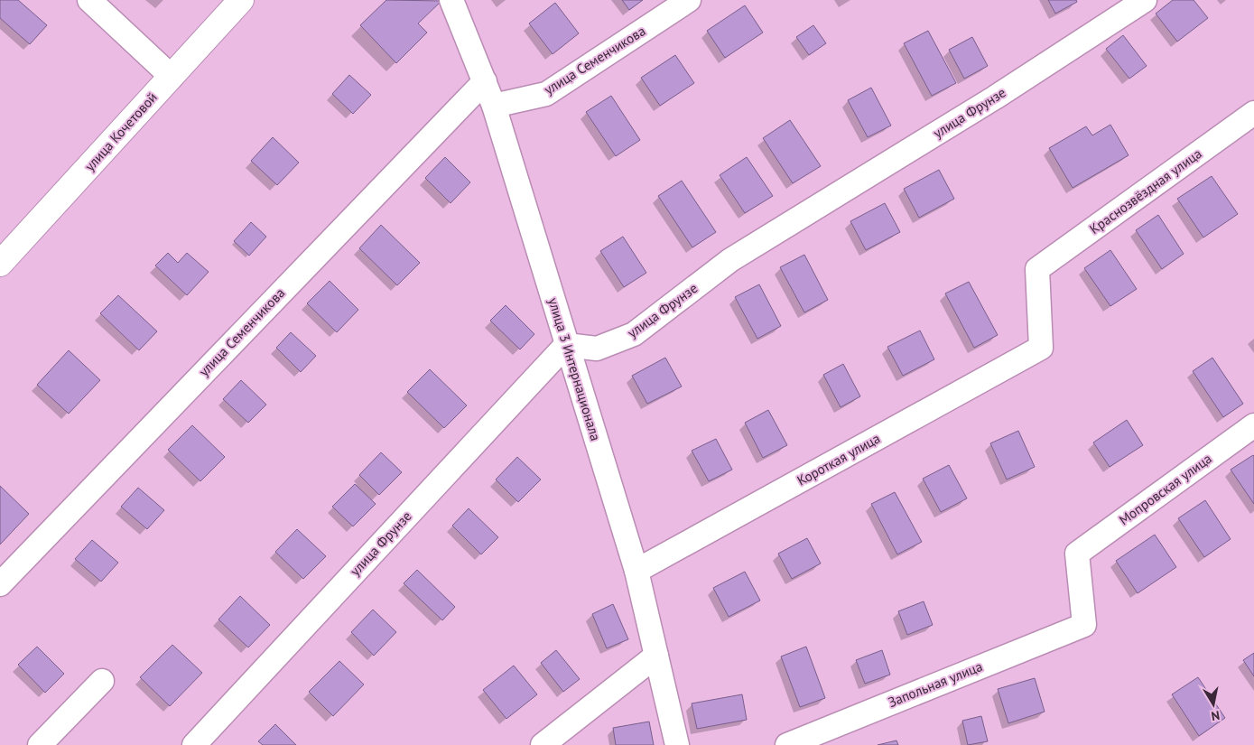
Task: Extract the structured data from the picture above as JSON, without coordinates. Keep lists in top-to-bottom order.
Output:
{
  "streets": {
    "main road": ["улица Кочетовой"],
    "street": [
      "улица Семенчикова",
      "улица Фрунзе",
      "Краснозвёздная улица",
      "улица 3 Интернационала",
      "Короткая улица",
      "Мопровская улица",
      "Запольная улица"
    ]
  },
  "crossings": [
    ["улица Семенчикова", "улица 3 Интернационала"],
    ["улица Фрунзе", "улица 3 Интернационала"],
    ["Краснозвёздная улица", "Короткая улица"],
    ["улица 3 Интернационала", "Короткая улица"],
    ["Мопровская улица", "Запольная улица"]
  ],
  "north": "bottom"
}
